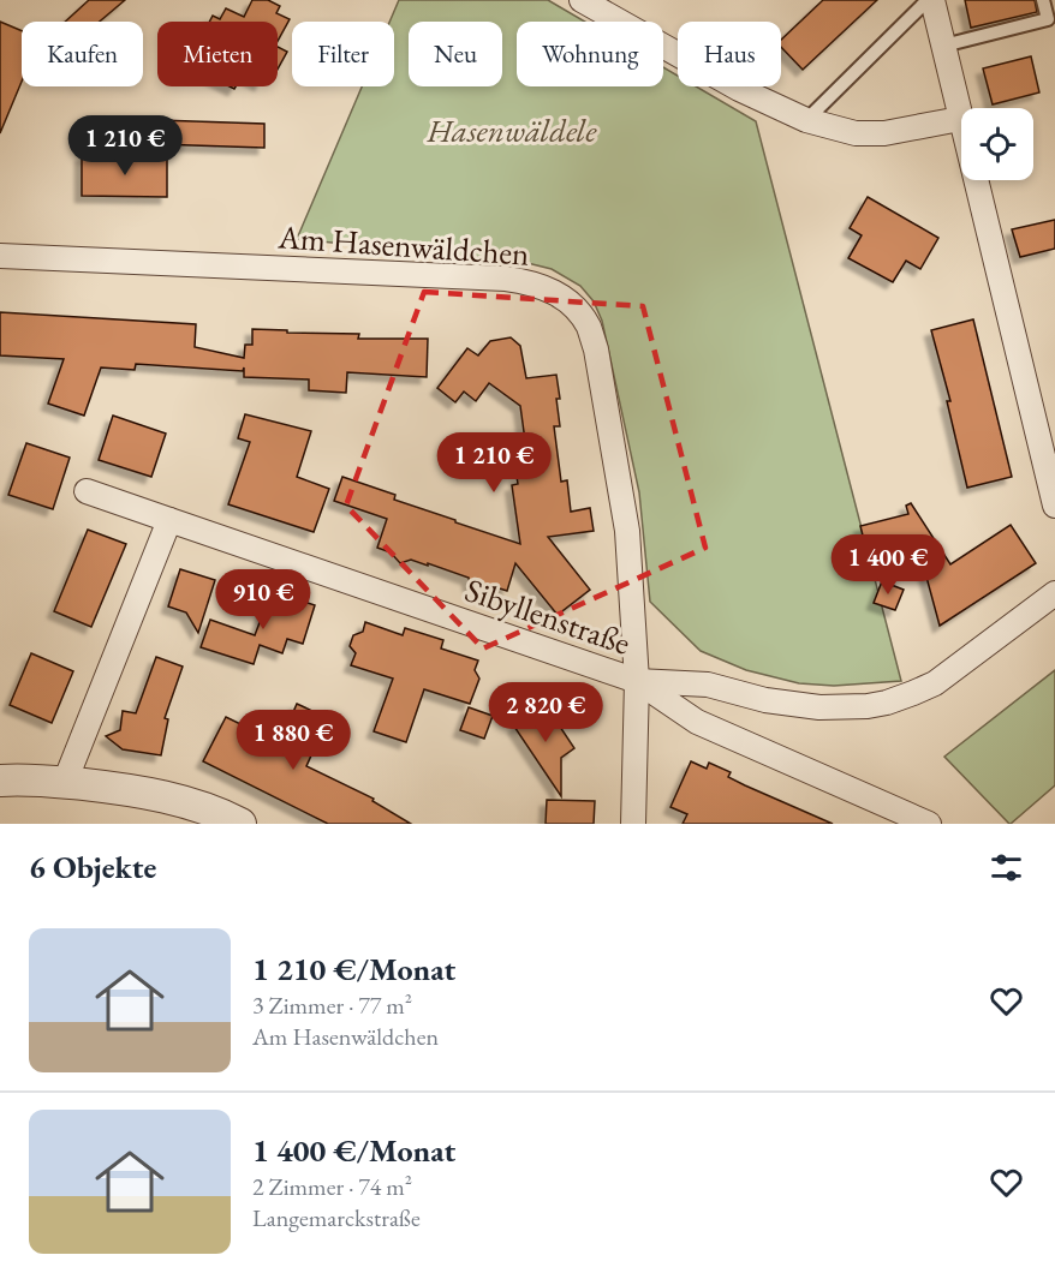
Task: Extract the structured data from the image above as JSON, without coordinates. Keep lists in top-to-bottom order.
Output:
{
  "streets": {
    "street": ["Am Hasenwäldchen", "Sibyllenstraße"]
  },
  "crossings": [
    ["Am Hasenwäldchen", "Sibyllenstraße"]
  ],
  "parks": ["Hasenwäldele"],
  "page": {
    "chip": [
      "Kaufen",
      "Mieten",
      "Filter",
      "Neu",
      "Wohnung",
      "Haus"
    ],
    "price": [
      "1 210 €",
      "1 210 €",
      "1 400 €",
      "910 €",
      "2 820 €",
      "1 880 €"
    ],
    "heading": "6 Objekte",
    "list": [
      {
        "name": "1 210 €/Monat",
        "note": "3 Zimmer · 77 m² · Am Hasenwäldchen"
      },
      {
        "name": "1 400 €/Monat",
        "note": "2 Zimmer · 74 m² · Langemarckstraße"
      }
    ]
  }
}
